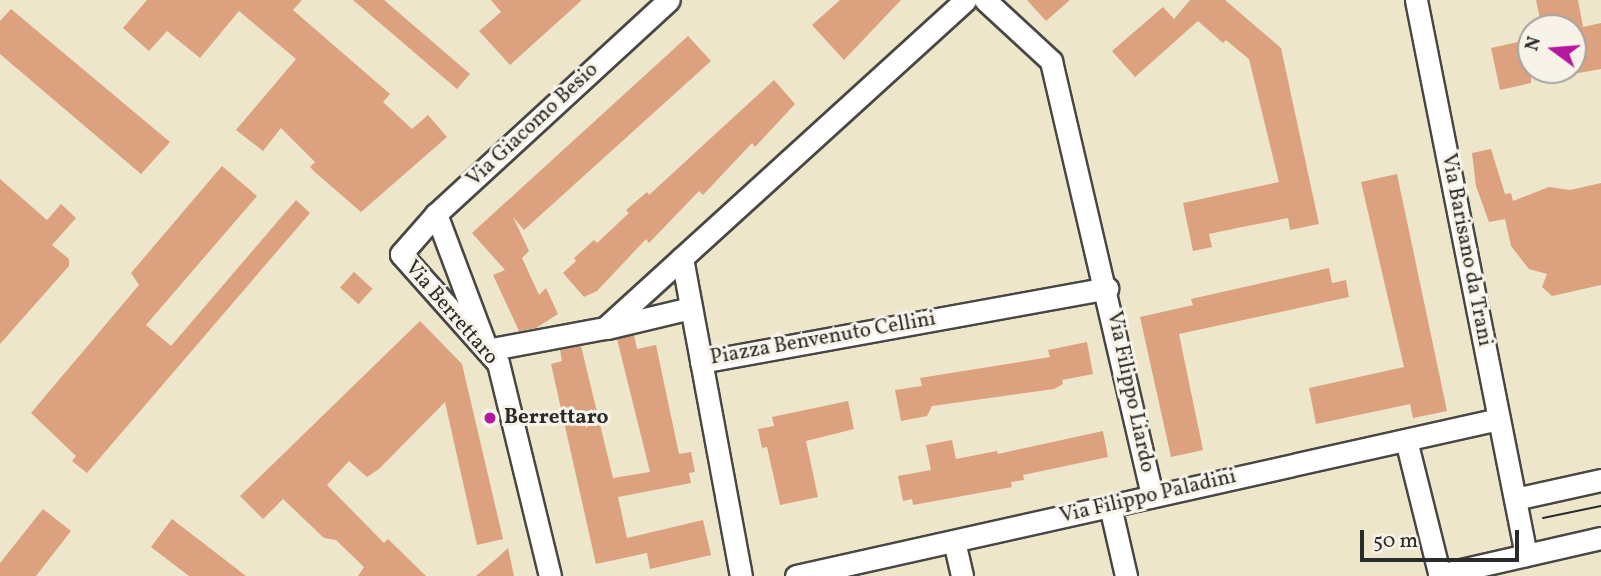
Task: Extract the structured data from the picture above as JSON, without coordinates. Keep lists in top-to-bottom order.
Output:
{
  "streets": {
    "street": [
      "Via Giacomo Besio",
      "Via Barisano da Trani",
      "Via Berrettaro",
      "Piazza Benvenuto Cellini",
      "Via Filippo Liardo",
      "Via Filippo Paladini"
    ]
  },
  "crossings": [
    ["Via Giacomo Besio", "Via Berrettaro"],
    ["Via Barisano da Trani", "Via Filippo Paladini"],
    ["Piazza Benvenuto Cellini", "Via Filippo Liardo"],
    ["Via Filippo Liardo", "Via Filippo Paladini"]
  ],
  "places": ["Berrettaro"],
  "scale_bar": "50 m",
  "north": "left"
}
